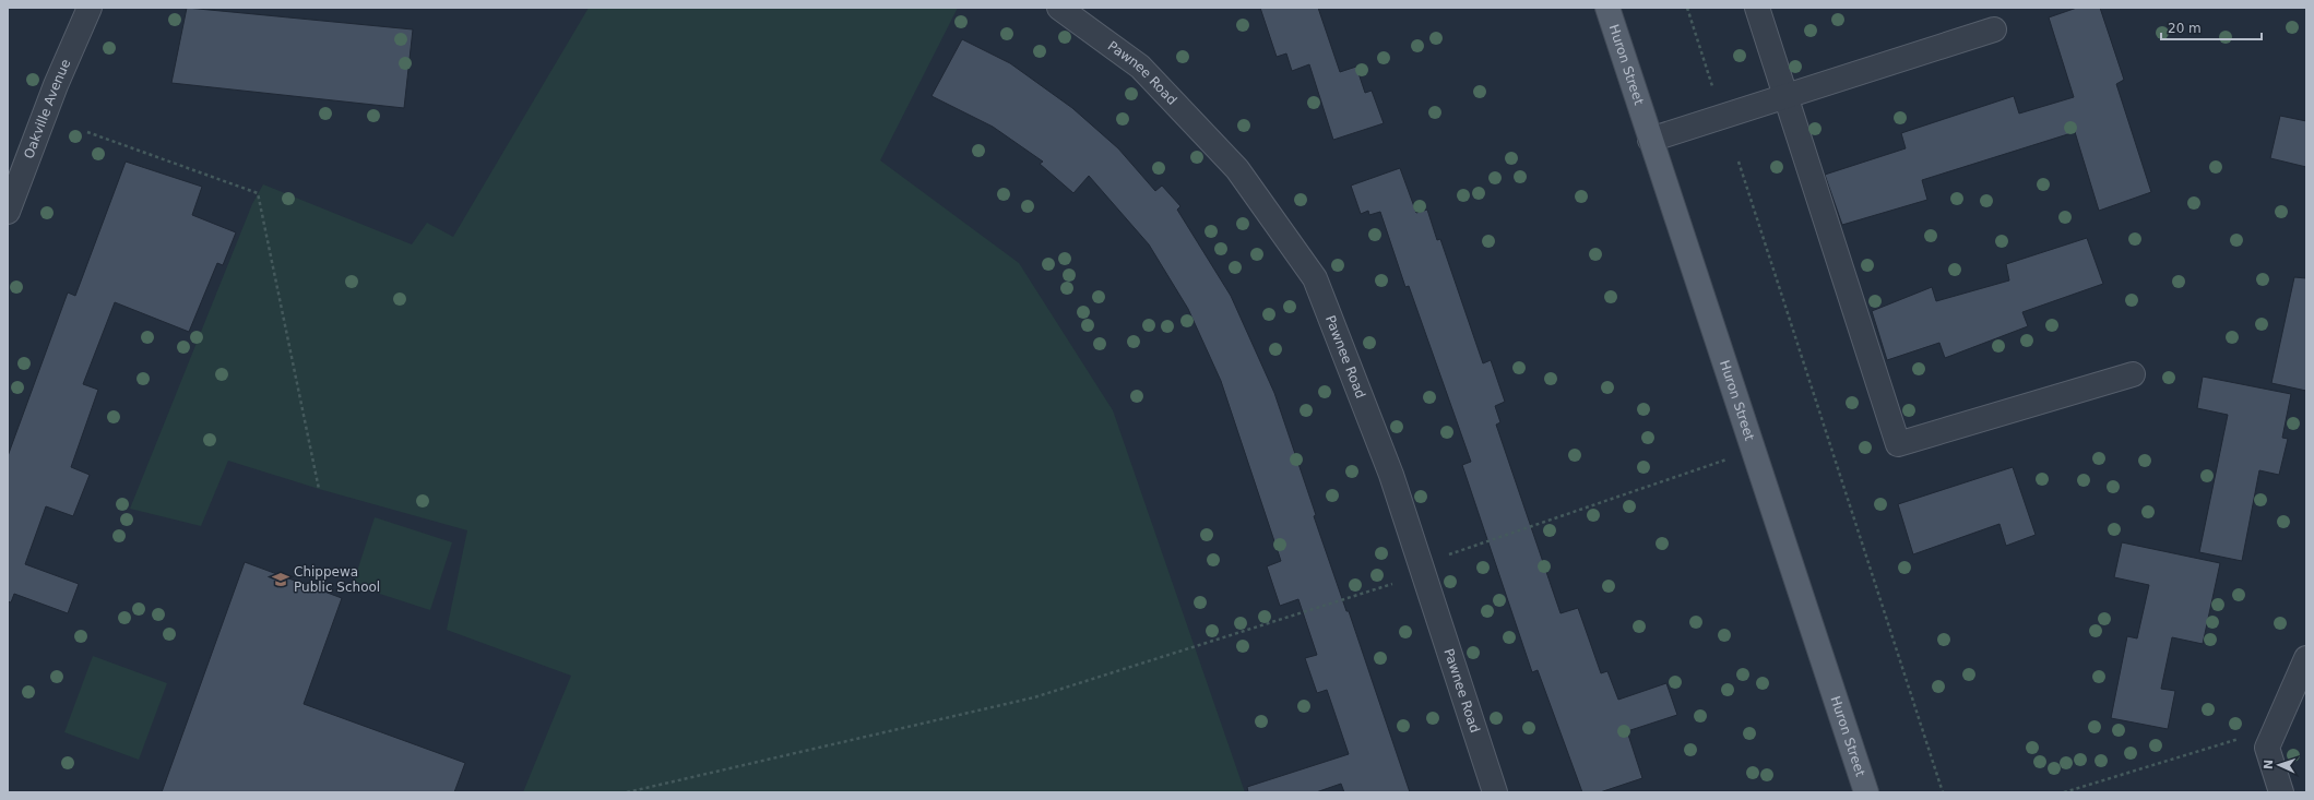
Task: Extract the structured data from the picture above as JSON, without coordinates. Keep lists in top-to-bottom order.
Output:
{
  "streets": {
    "main road": ["Huron Street"],
    "street": ["Pawnee Road", "Oakville Avenue"]
  },
  "places": {
    "school or university": ["Chippewa Public School"]
  },
  "scale_bar": "20 m",
  "north": "left"
}
